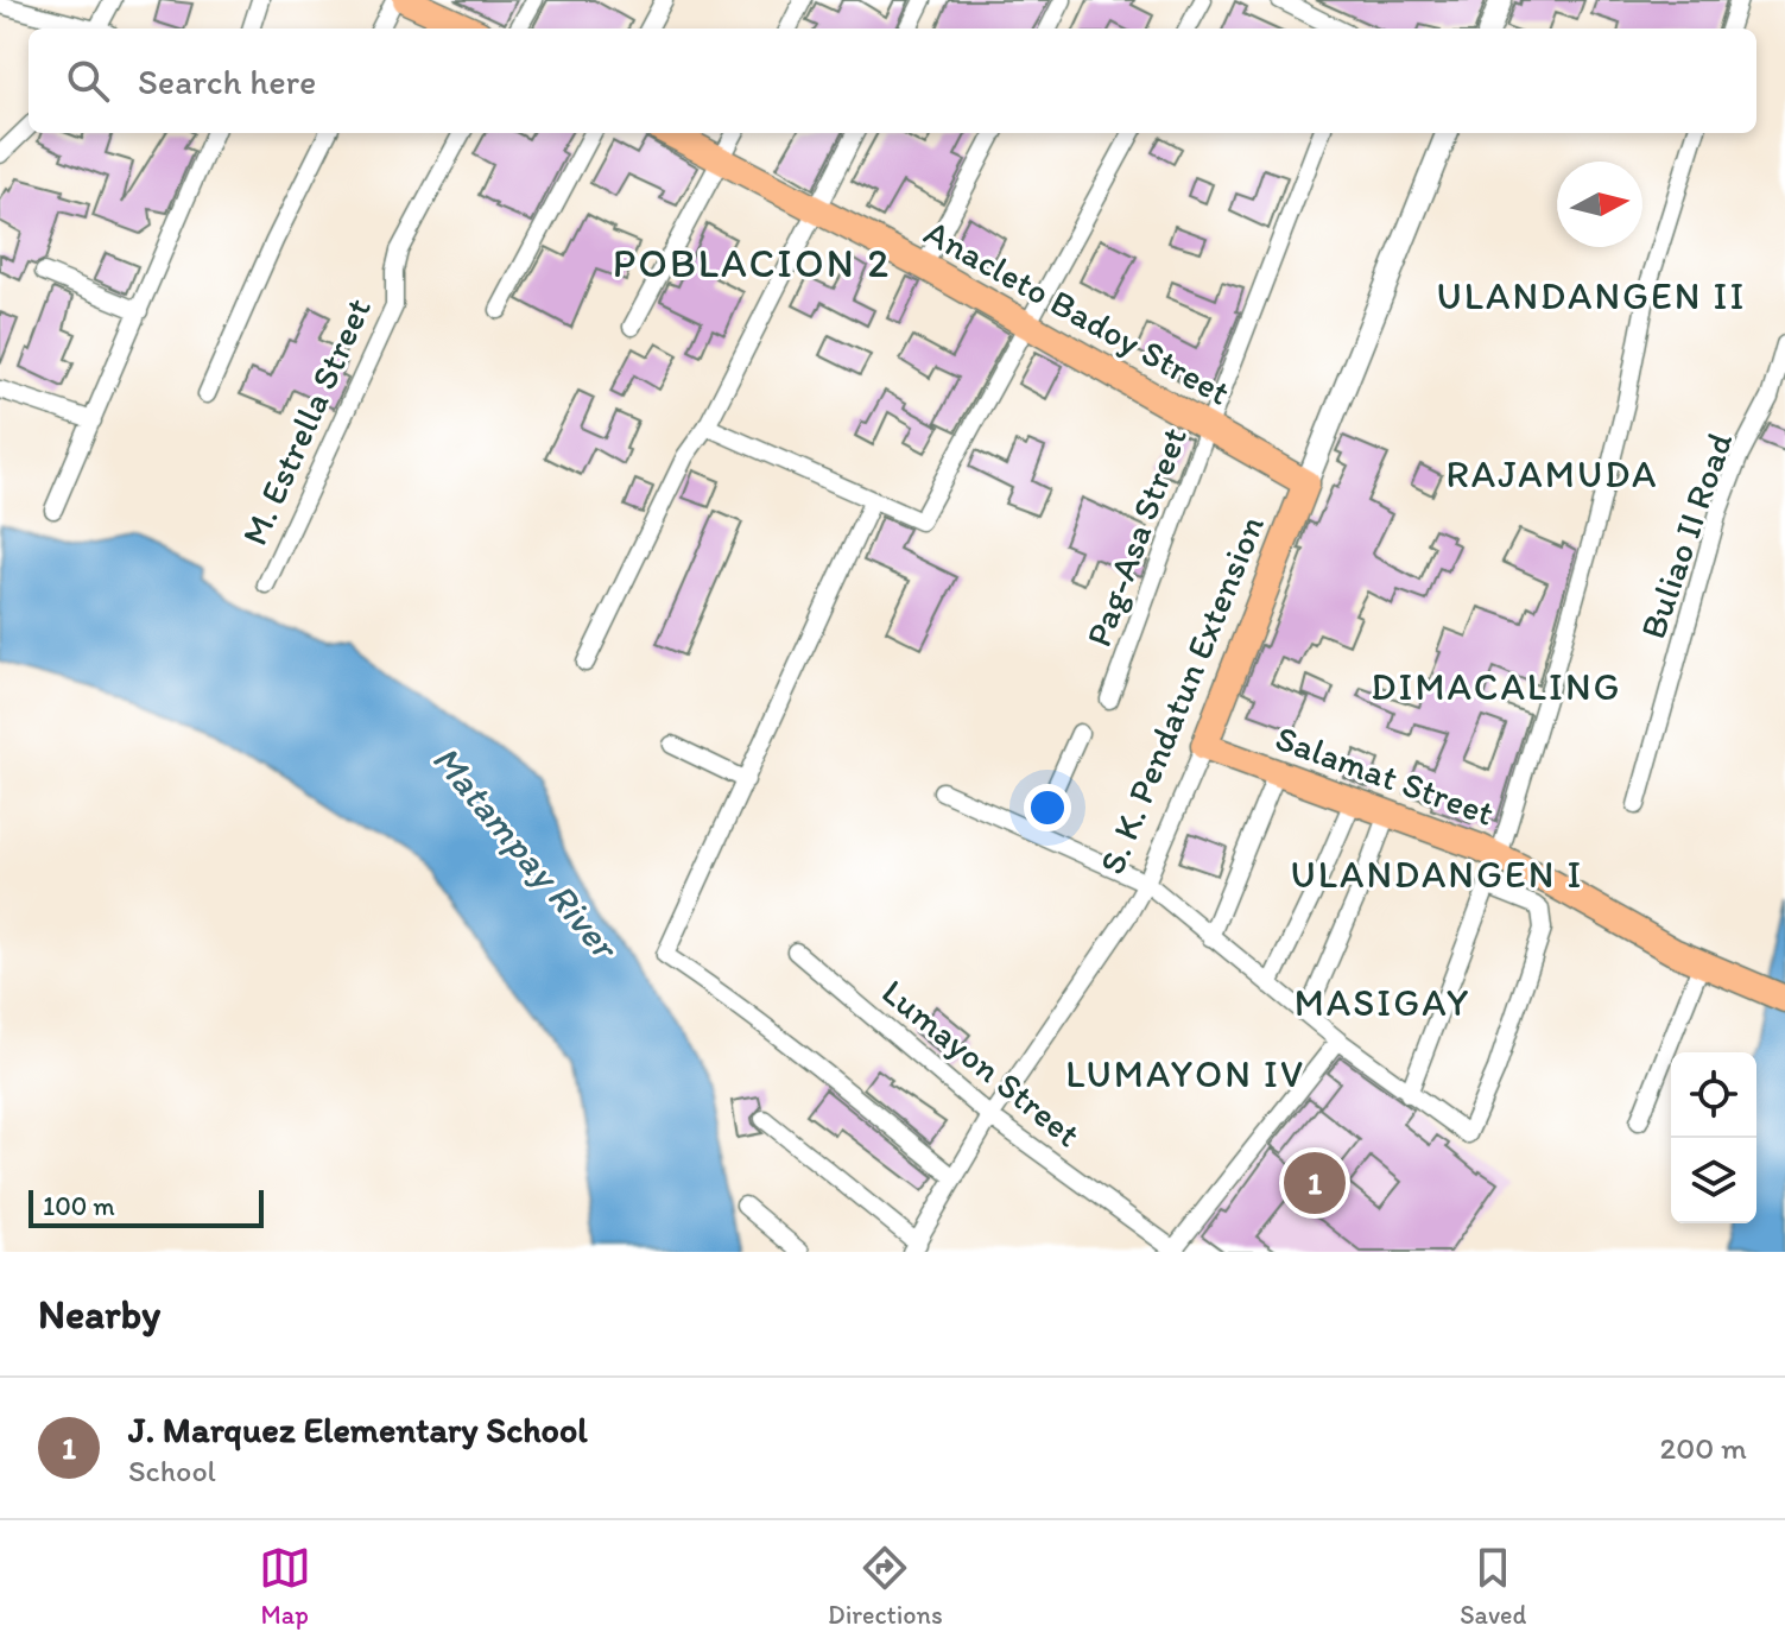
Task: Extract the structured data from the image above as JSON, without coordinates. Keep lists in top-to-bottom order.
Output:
{
  "streets": {
    "main road": ["Anacleto Badoy Street", "S. K. Pendatun Extension", "Salamat Street"],
    "street": [
      "M. Estrella Street",
      "Buliao II Road",
      "Pag-Asa Street",
      "Lumayon Street"
    ]
  },
  "crossings": [
    ["Anacleto Badoy Street", "Pag-Asa Street"],
    ["Anacleto Badoy Street", "S. K. Pendatun Extension"],
    ["S. K. Pendatun Extension", "Salamat Street"],
    ["S. K. Pendatun Extension", "Lumayon Street"]
  ],
  "districts": [
    "POBLACION 2",
    "ULANDANGEN II",
    "RAJAMUDA",
    "DIMACALING",
    "ULANDANGEN I",
    "MASIGAY",
    "LUMAYON IV"
  ],
  "water": ["Matampay River"],
  "scale_bar": "100 m",
  "north": "right",
  "page": {
    "search": "Search here",
    "pins": "1",
    "scale": "100 m",
    "heading": "Nearby",
    "list": [
      {
        "mark": "1",
        "name": "J. Marquez Elementary School",
        "note": "School",
        "value": "200 m"
      }
    ],
    "nav": ["Map", "Directions", "Saved"]
  }
}
